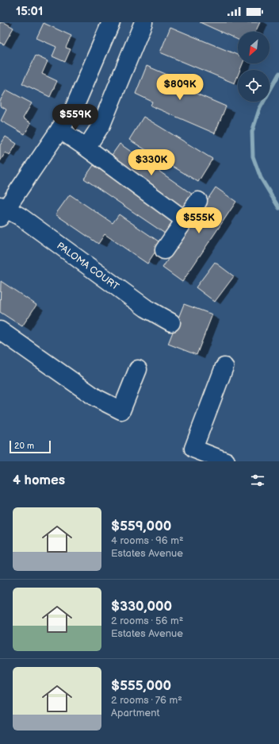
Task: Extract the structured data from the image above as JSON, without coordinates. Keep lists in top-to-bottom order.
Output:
{
  "streets": {
    "street": ["PALOMA COURT"]
  },
  "scale_bar": "20 m",
  "north": "bottom left",
  "page": {
    "status": "15:01",
    "price": [
      "$809K",
      "$559K",
      "$330K",
      "$555K"
    ],
    "scale": "20 m",
    "heading": "4 homes",
    "list": [
      {
        "name": "$559,000",
        "note": "4 rooms · 96 m² · Estates Avenue"
      },
      {
        "name": "$330,000",
        "note": "2 rooms · 56 m² · Estates Avenue"
      },
      {
        "name": "$555,000",
        "note": "2 rooms · 76 m² · Apartment"
      }
    ]
  }
}
